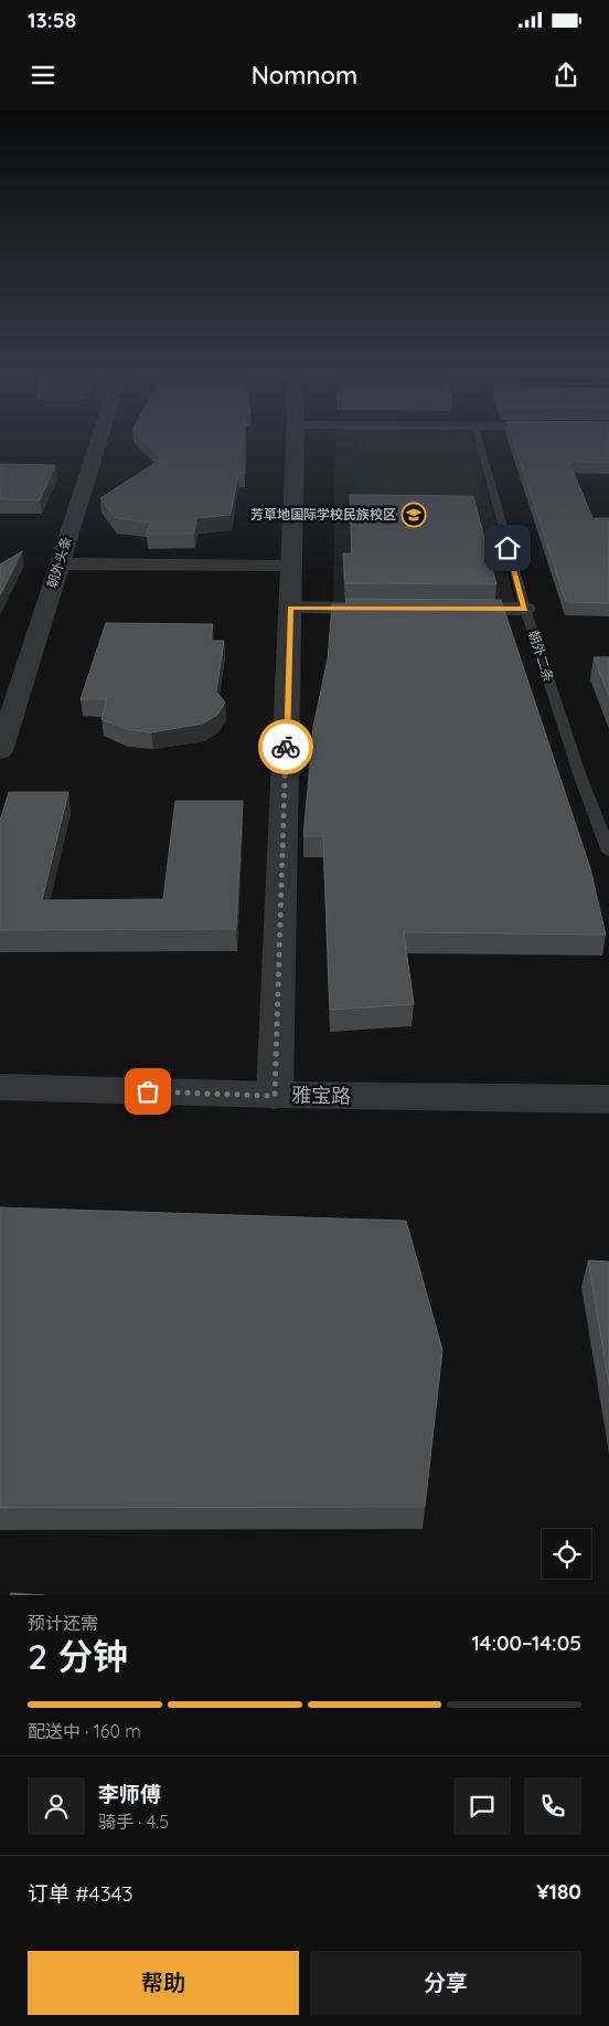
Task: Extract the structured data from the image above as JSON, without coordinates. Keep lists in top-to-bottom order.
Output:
{
  "streets": {
    "street": ["朝外头条", "雅宝路"],
    "lane": ["朝外二条"]
  },
  "places": {
    "school or university": ["芳草地国际学校民族校区"]
  },
  "page": {
    "status": "13:58",
    "header": "Nomnom",
    "heading": ["2 分钟", "预计还需", "14:00–14:05"],
    "panel": [
      "李师傅",
      "骑手 · 4.5",
      "订单 #4343",
      "¥180"
    ],
    "bar": "配送中 · 160 m",
    "buttons": ["帮助", "分享"]
  }
}
